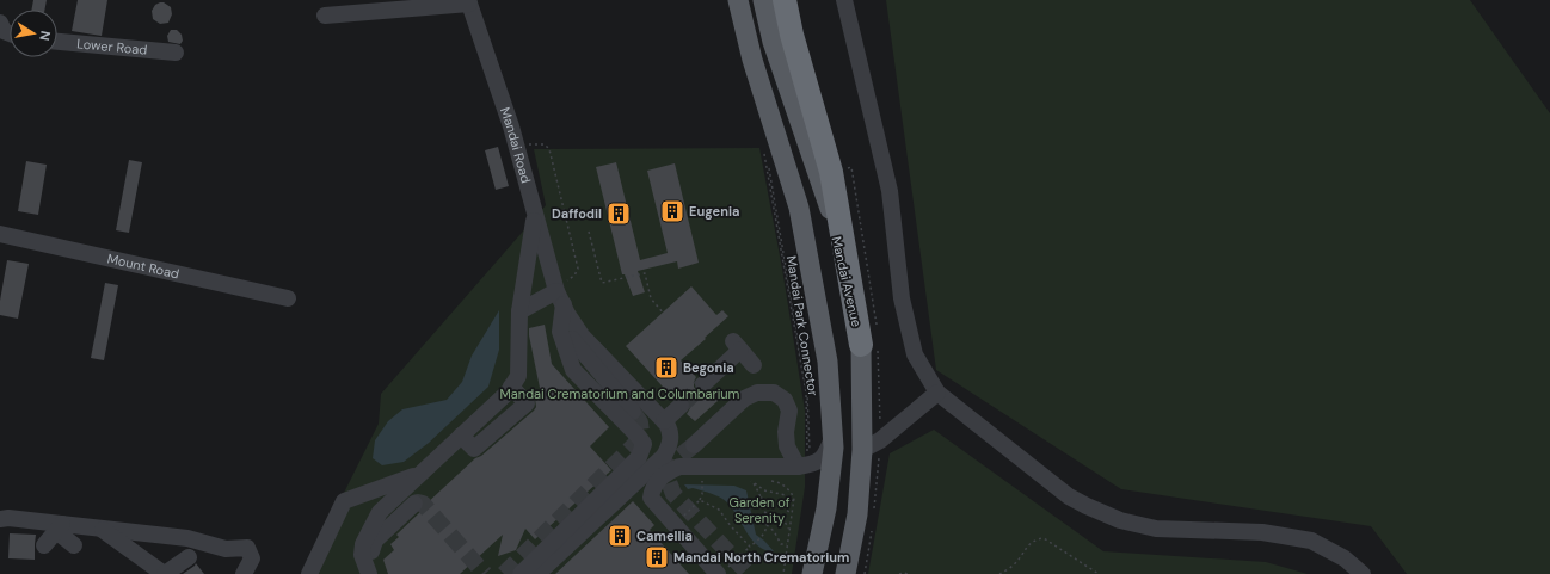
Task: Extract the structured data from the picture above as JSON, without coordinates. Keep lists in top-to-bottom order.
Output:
{
  "streets": {
    "main road": ["Mandai Avenue"],
    "street": ["Lower Road", "Mandai Road", "Mount Road"],
    "path": ["Mandai Park Connector"]
  },
  "parks": ["Mandai Crematorium and Columbarium", "Garden of Serenity"],
  "places": {
    "building": [
      "Eugenia",
      "Daffodil",
      "Begonia",
      "Camellia",
      "Mandai North Crematorium"
    ]
  },
  "north": "right"
}
